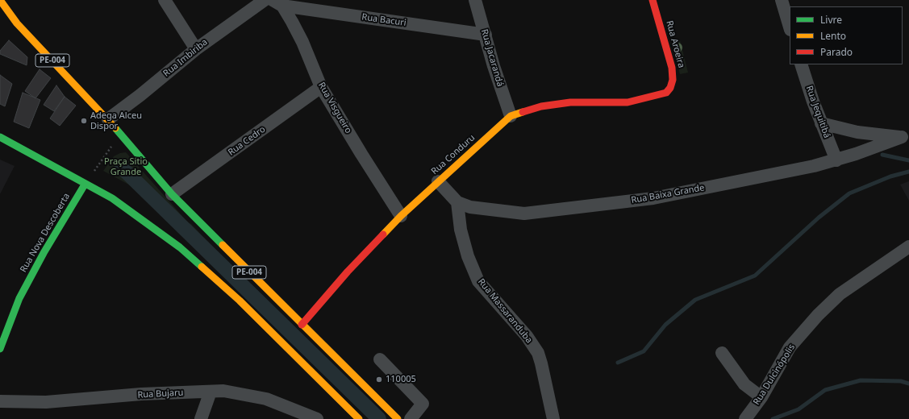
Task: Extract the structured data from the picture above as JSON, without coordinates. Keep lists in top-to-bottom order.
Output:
{
  "streets": {
    "main road": [
      "Rua Aroeira",
      "PE-004",
      "Rua Conduru",
      "Rua Nova Descoberta"
    ],
    "street": [
      "Rua Bacuri",
      "Rua Imbiriba",
      "Rua Jacarandá",
      "Rua Visgueiro",
      "Rua Jequitibá",
      "Rua Cedro",
      "Rua Baixa Grande",
      "Rua Massaranduba",
      "Rua Dulcinópolis",
      "Rua Bujaru"
    ]
  },
  "crossings": [
    ["Rua Bacuri", "Rua Jacarandá"],
    ["Rua Bacuri", "Rua Visgueiro"],
    ["Rua Aroeira", "Rua Conduru"],
    ["Rua Imbiriba", "PE-004"],
    ["Rua Jacarandá", "Rua Conduru"],
    ["PE-004", "Rua Cedro"],
    ["PE-004", "Rua Conduru"],
    ["PE-004", "Rua Nova Descoberta"],
    ["Rua Visgueiro", "Rua Cedro"],
    ["Rua Visgueiro", "Rua Conduru"],
    ["Rua Jequitibá", "Rua Baixa Grande"],
    ["Rua Conduru", "Rua Baixa Grande"],
    ["Rua Baixa Grande", "Rua Massaranduba"]
  ],
  "parks": ["Praça Sitio Grande"],
  "places": ["Adega Alceu Dispor", "110005"],
  "legend": ["Livre", "Lento", "Parado"]
}
